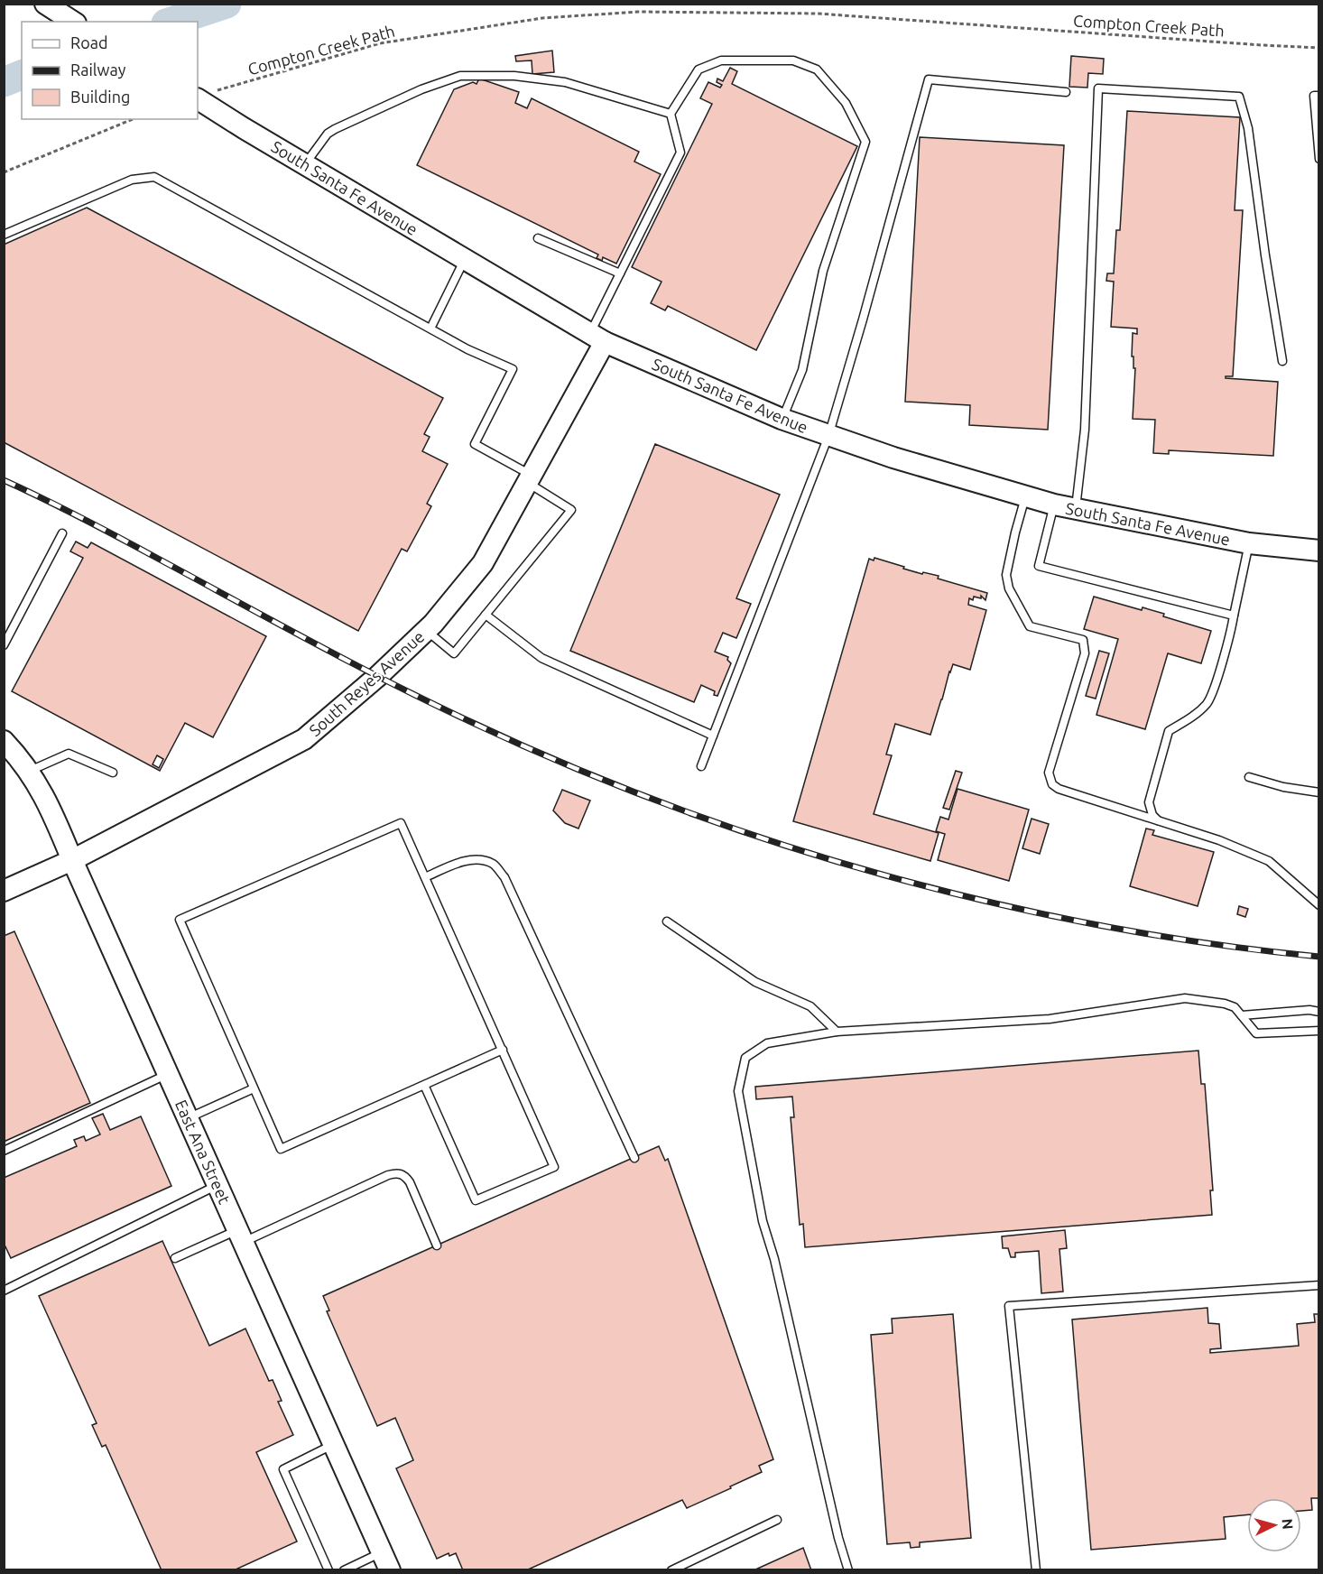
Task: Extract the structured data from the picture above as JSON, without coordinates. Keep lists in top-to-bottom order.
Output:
{
  "streets": {
    "street": ["South Santa Fe Avenue", "South Reyes Avenue", "East Ana Street"],
    "path": ["Compton Creek Path"]
  },
  "crossings": [
    ["South Santa Fe Avenue", "South Reyes Avenue"],
    ["South Reyes Avenue", "East Ana Street"]
  ],
  "legend": ["Road", "Railway", "Building"],
  "north": "right"
}
